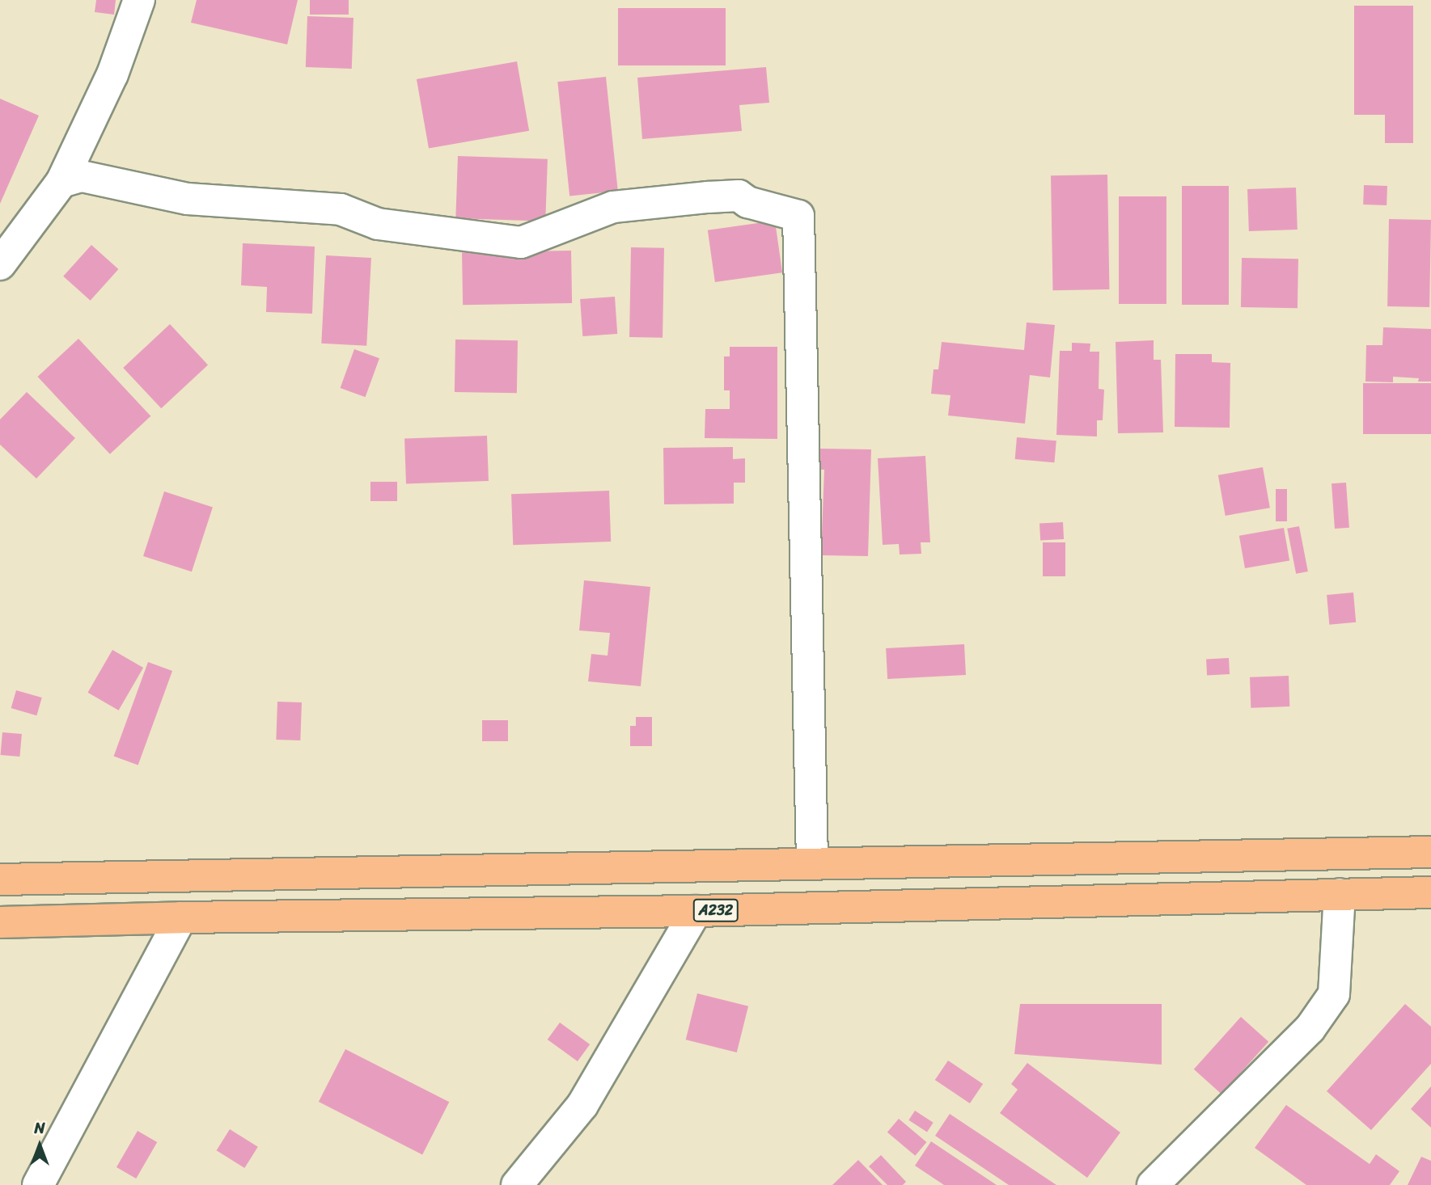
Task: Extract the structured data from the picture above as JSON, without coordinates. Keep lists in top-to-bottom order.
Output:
{
  "streets": {
    "highway": ["A232"]
  },
  "north": "top"
}
